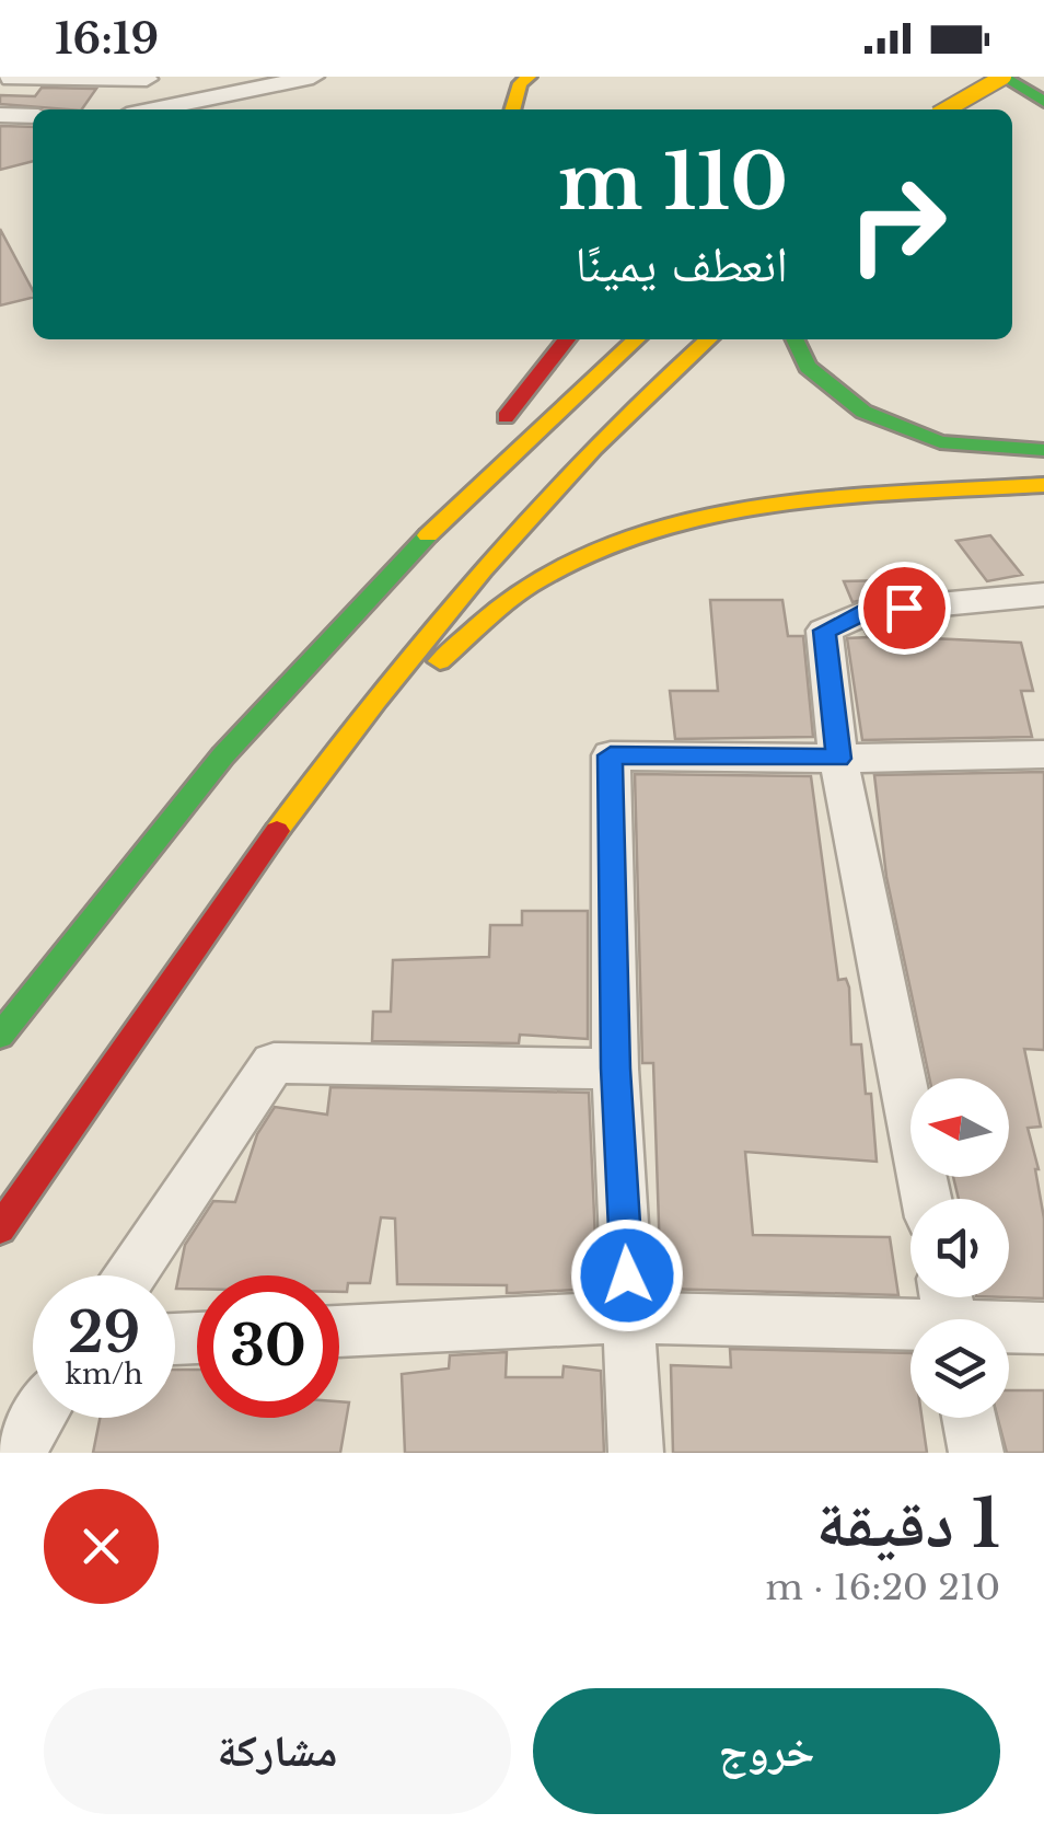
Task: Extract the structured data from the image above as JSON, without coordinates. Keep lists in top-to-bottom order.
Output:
{
  "north": "left",
  "page": {
    "status": "16:19",
    "turn": ["110 m", "انعطف يمينًا"],
    "speed": "29 km/h",
    "limit": "30",
    "heading": ["1 دقيقة", "210 m · 16:20"],
    "buttons": ["خروج", "مشاركة"]
  }
}
